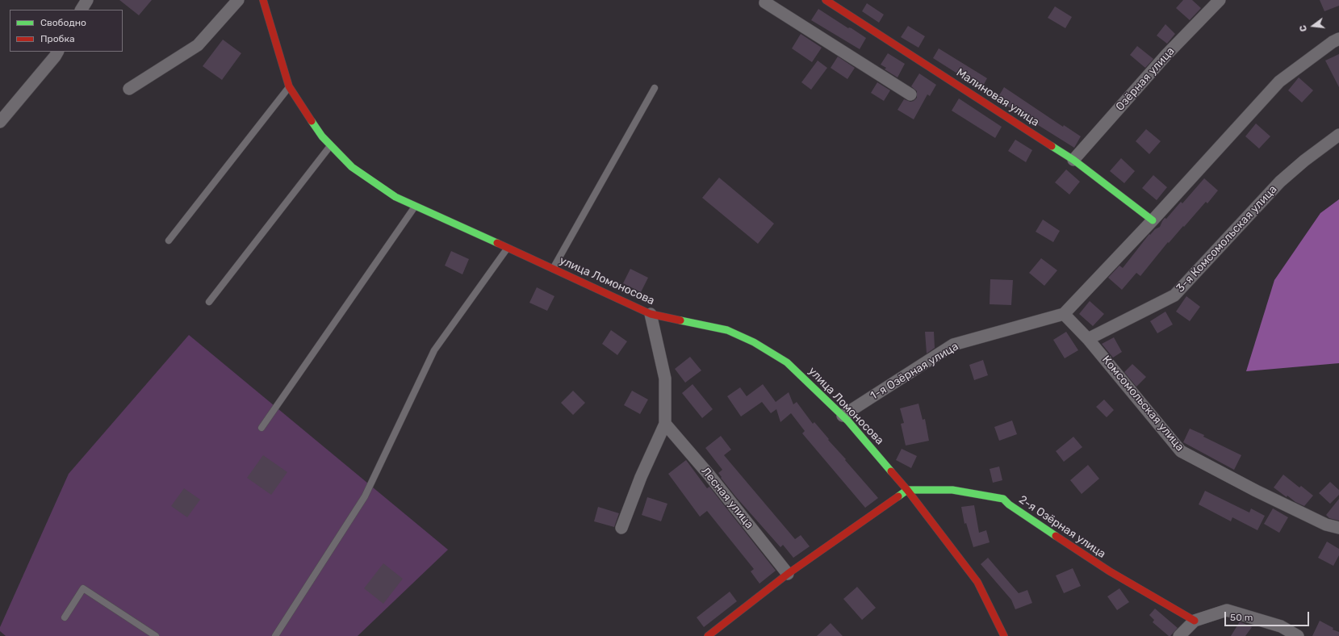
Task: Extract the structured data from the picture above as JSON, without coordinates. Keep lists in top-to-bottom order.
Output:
{
  "streets": {
    "street": [
      "Озёрная улица",
      "Малиновая улица",
      "3-я Комсомольская улица",
      "улица Ломоносова",
      "1-я Озёрная улица",
      "Комсомольская улица",
      "Лесная улица",
      "2-я Озёрная улица"
    ]
  },
  "crossings": [
    ["Озёрная улица", "Малиновая улица"],
    ["3-я Комсомольская улица", "Комсомольская улица"],
    ["улица Ломоносова", "1-я Озёрная улица"],
    ["улица Ломоносова", "2-я Озёрная улица"],
    ["1-я Озёрная улица", "Комсомольская улица"]
  ],
  "legend": ["Свободно", "Пробка"],
  "scale_bar": "50 m",
  "north": "left"
}
